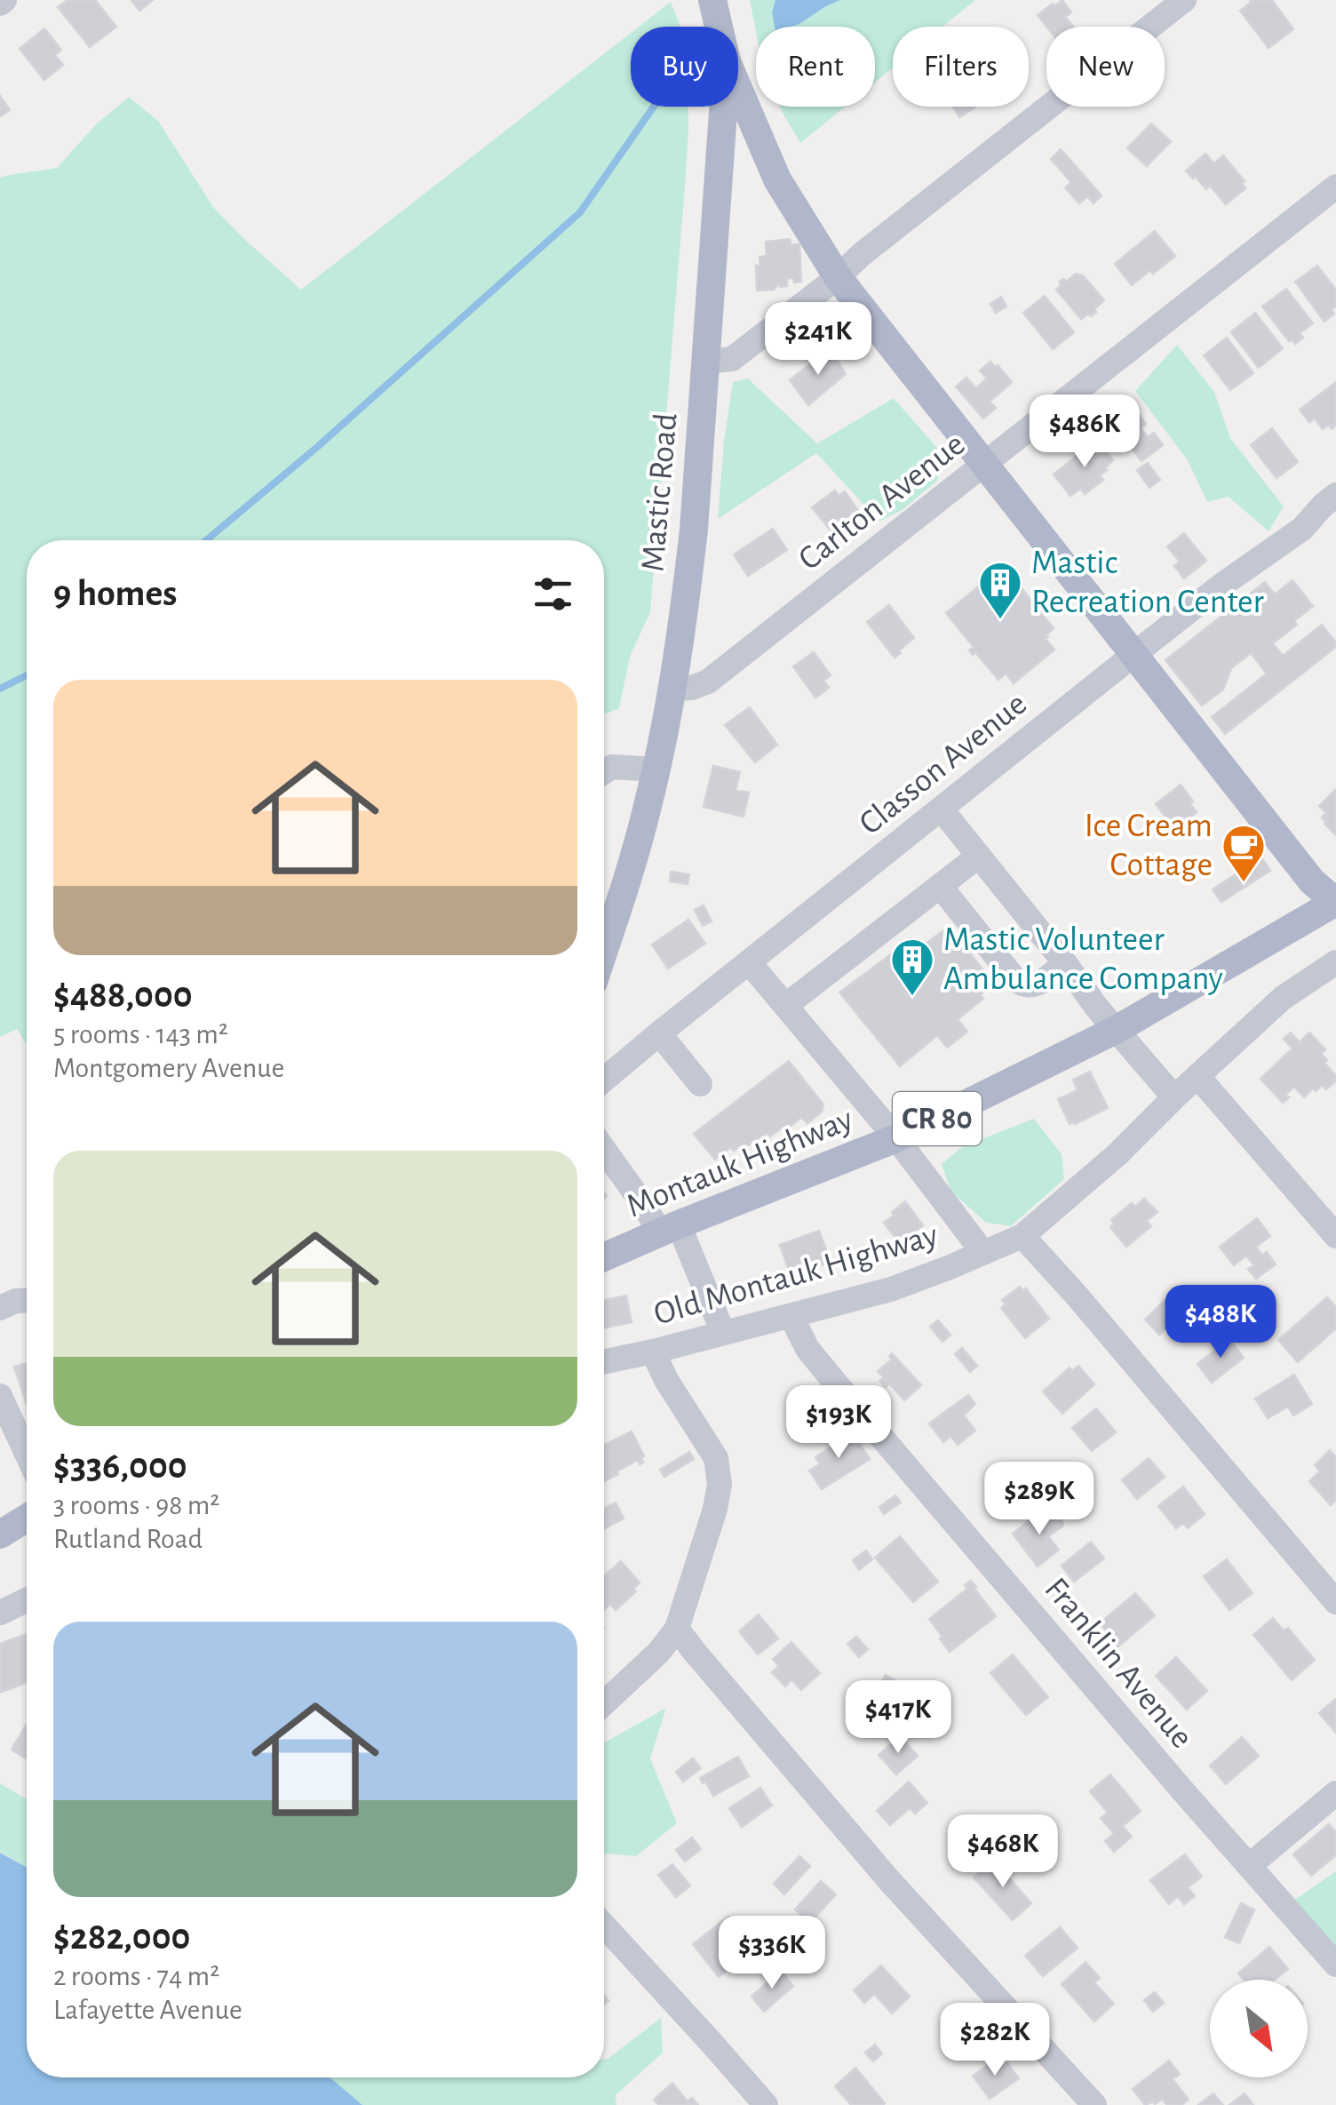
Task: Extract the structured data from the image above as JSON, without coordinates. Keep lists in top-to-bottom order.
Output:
{
  "streets": {
    "main road": ["Mastic Road", "CR 80", "Montauk Highway"],
    "street": [
      "Carlton Avenue",
      "Classon Avenue",
      "Old Montauk Highway",
      "Franklin Avenue"
    ]
  },
  "crossings": [
    ["Mastic Road", "Carlton Avenue"],
    ["Old Montauk Highway", "Franklin Avenue"]
  ],
  "places": {
    "building": ["Mastic Recreation Center", "Mastic Volunteer Ambulance Company"],
    "cafe": ["Ice Cream Cottage"]
  },
  "north": "bottom right",
  "page": {
    "chip": [
      "Buy",
      "Rent",
      "Filters",
      "New"
    ],
    "price": [
      "$241K",
      "$486K",
      "$488K",
      "$193K",
      "$289K",
      "$417K",
      "$468K",
      "$336K",
      "$282K"
    ],
    "heading": "9 homes",
    "list": [
      {
        "name": "$488,000",
        "note": "5 rooms · 143 m² · Montgomery Avenue"
      },
      {
        "name": "$336,000",
        "note": "3 rooms · 98 m² · Rutland Road"
      },
      {
        "name": "$282,000",
        "note": "2 rooms · 74 m² · Lafayette Avenue"
      }
    ]
  }
}
